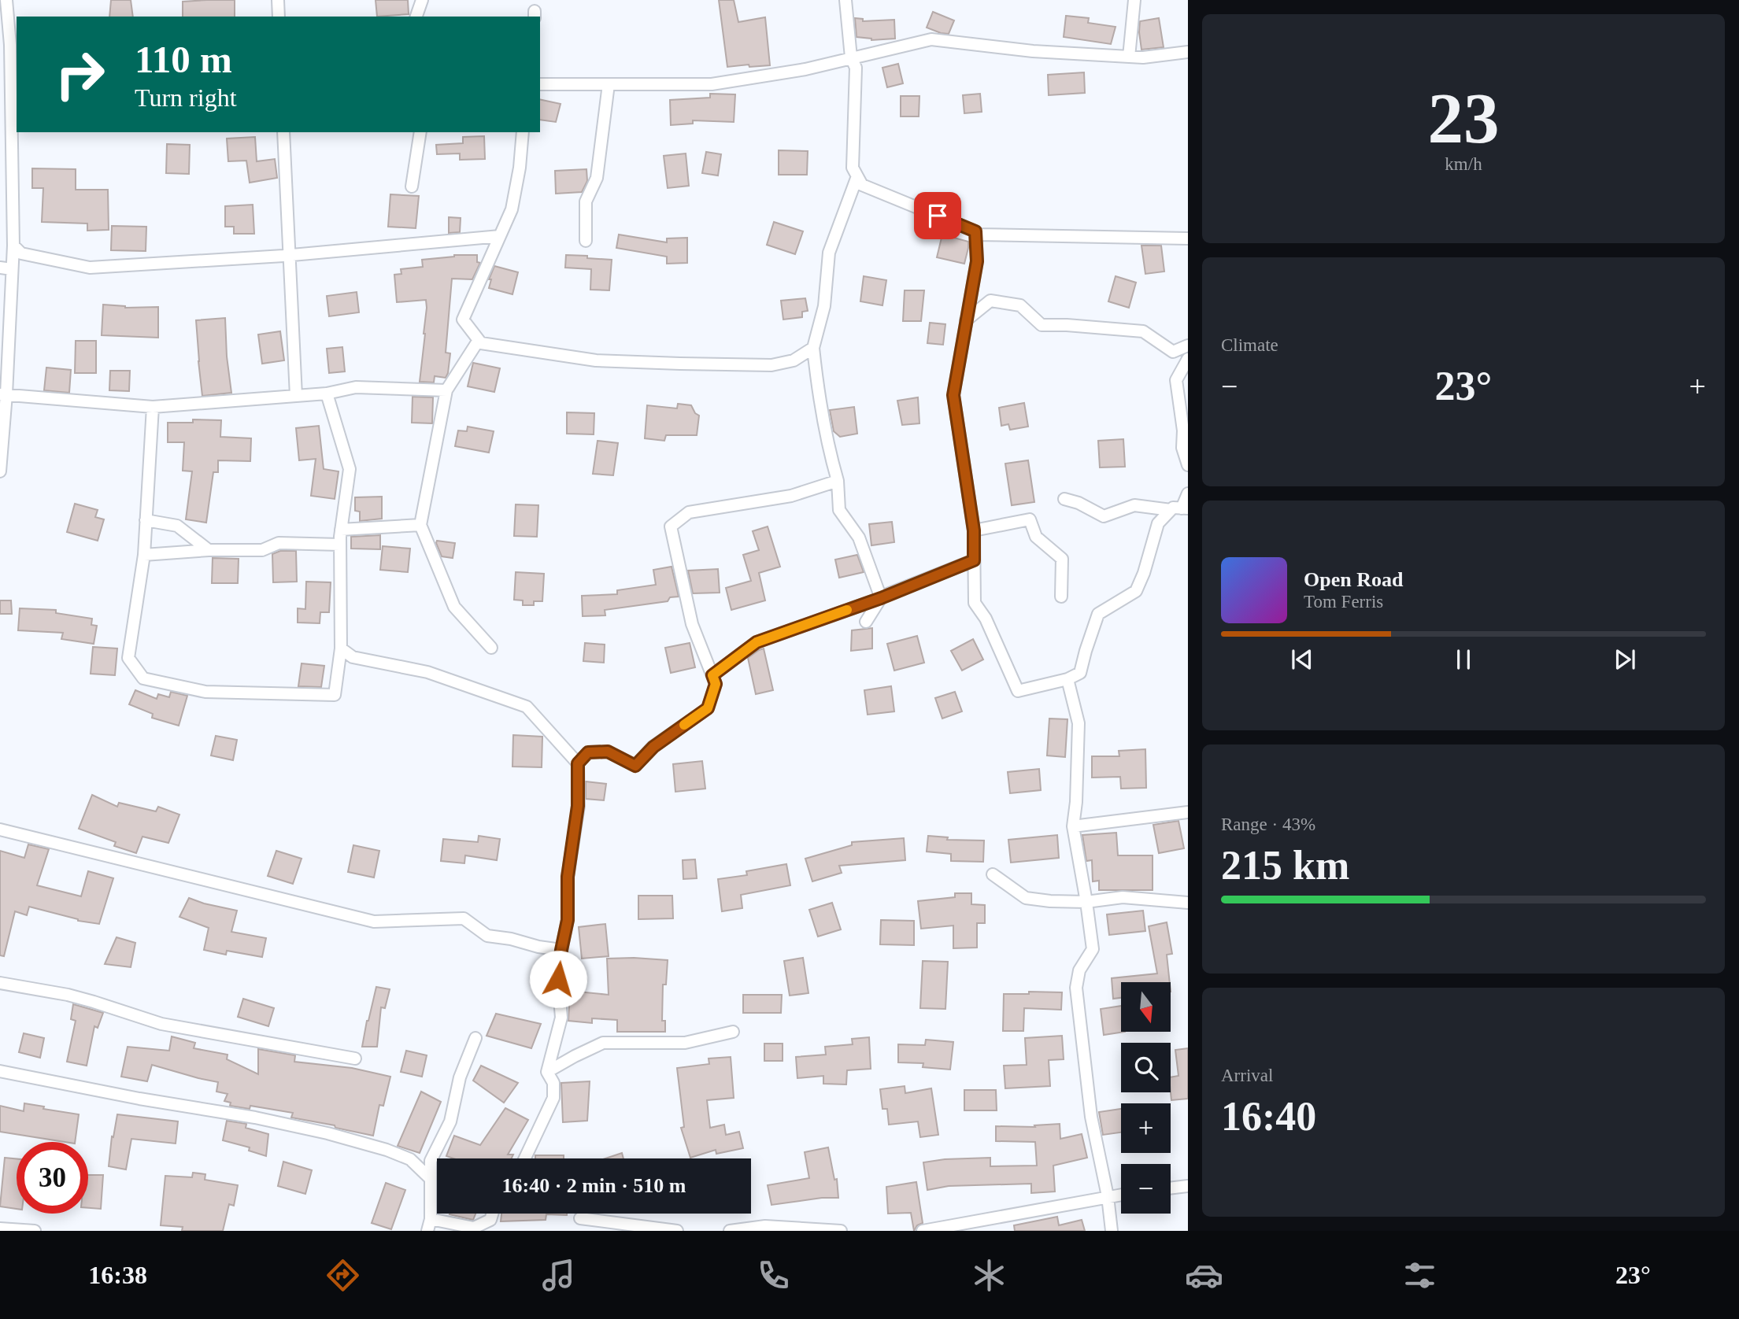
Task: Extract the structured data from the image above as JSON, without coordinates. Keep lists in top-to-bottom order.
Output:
{
  "north": "bottom",
  "page": {
    "tile": [
      ["23", "km/h"],
      "Climate",
      ["Range · 43%", "215 km"],
      ["Arrival", "16:40"]
    ],
    "turn": ["110 m", "Turn right"],
    "heat": ["−", "23°", "+"],
    "song": ["Open Road", "Tom Ferris"],
    "map_buttons": ["+", "−"],
    "limit": "30",
    "trip": "16:40 · 2 min · 510 m",
    "tabs": ["16:38", "23°"]
  }
}
